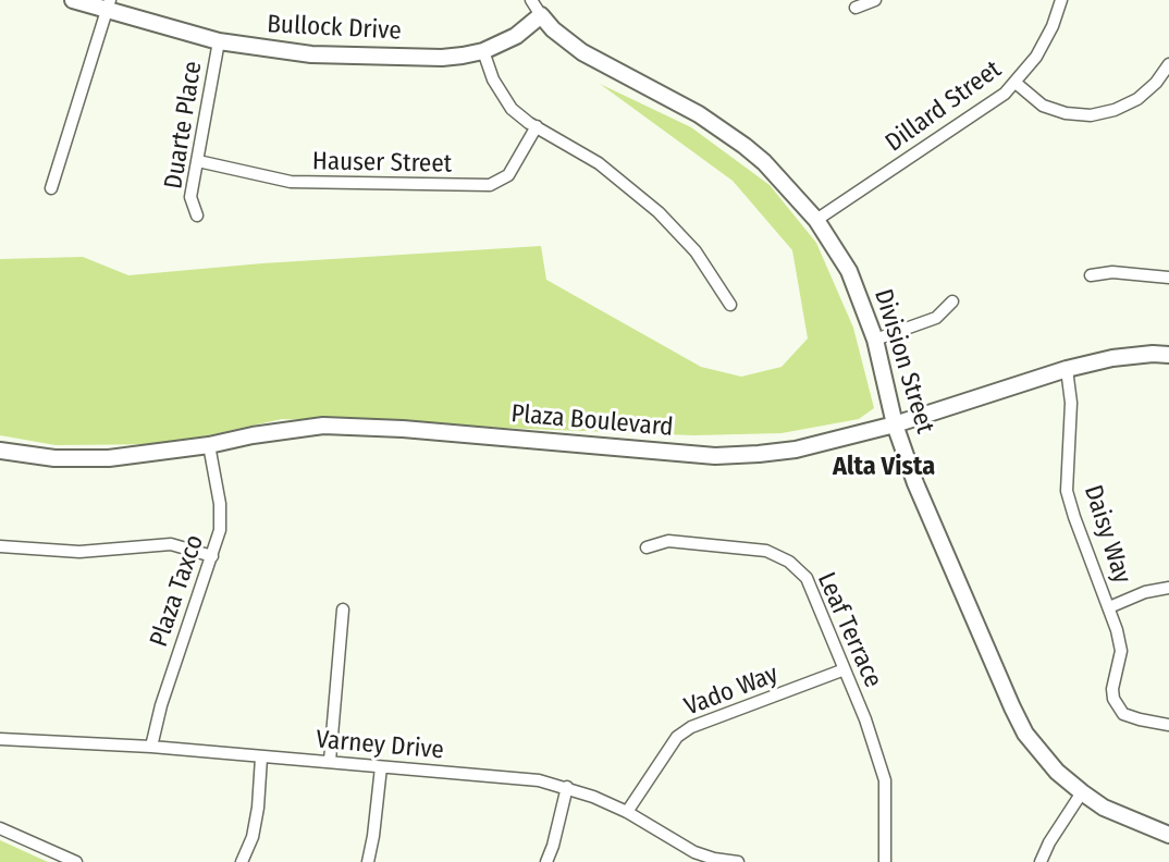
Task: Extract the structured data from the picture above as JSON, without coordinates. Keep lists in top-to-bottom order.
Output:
{
  "streets": {
    "main road": ["Bullock Drive", "Division Street", "Plaza Boulevard"],
    "street": [
      "Dillard Street",
      "Duarte Place",
      "Hauser Street",
      "Daisy Way",
      "Plaza Taxco",
      "Leaf Terrace",
      "Vado Way",
      "Varney Drive"
    ]
  },
  "crossings": [
    ["Bullock Drive", "Duarte Place"],
    ["Bullock Drive", "Division Street"],
    ["Dillard Street", "Division Street"],
    ["Duarte Place", "Hauser Street"],
    ["Division Street", "Plaza Boulevard"],
    ["Plaza Boulevard", "Daisy Way"],
    ["Plaza Boulevard", "Plaza Taxco"],
    ["Plaza Taxco", "Varney Drive"],
    ["Leaf Terrace", "Vado Way"],
    ["Vado Way", "Varney Drive"]
  ],
  "districts": ["Alta Vista"]
}
